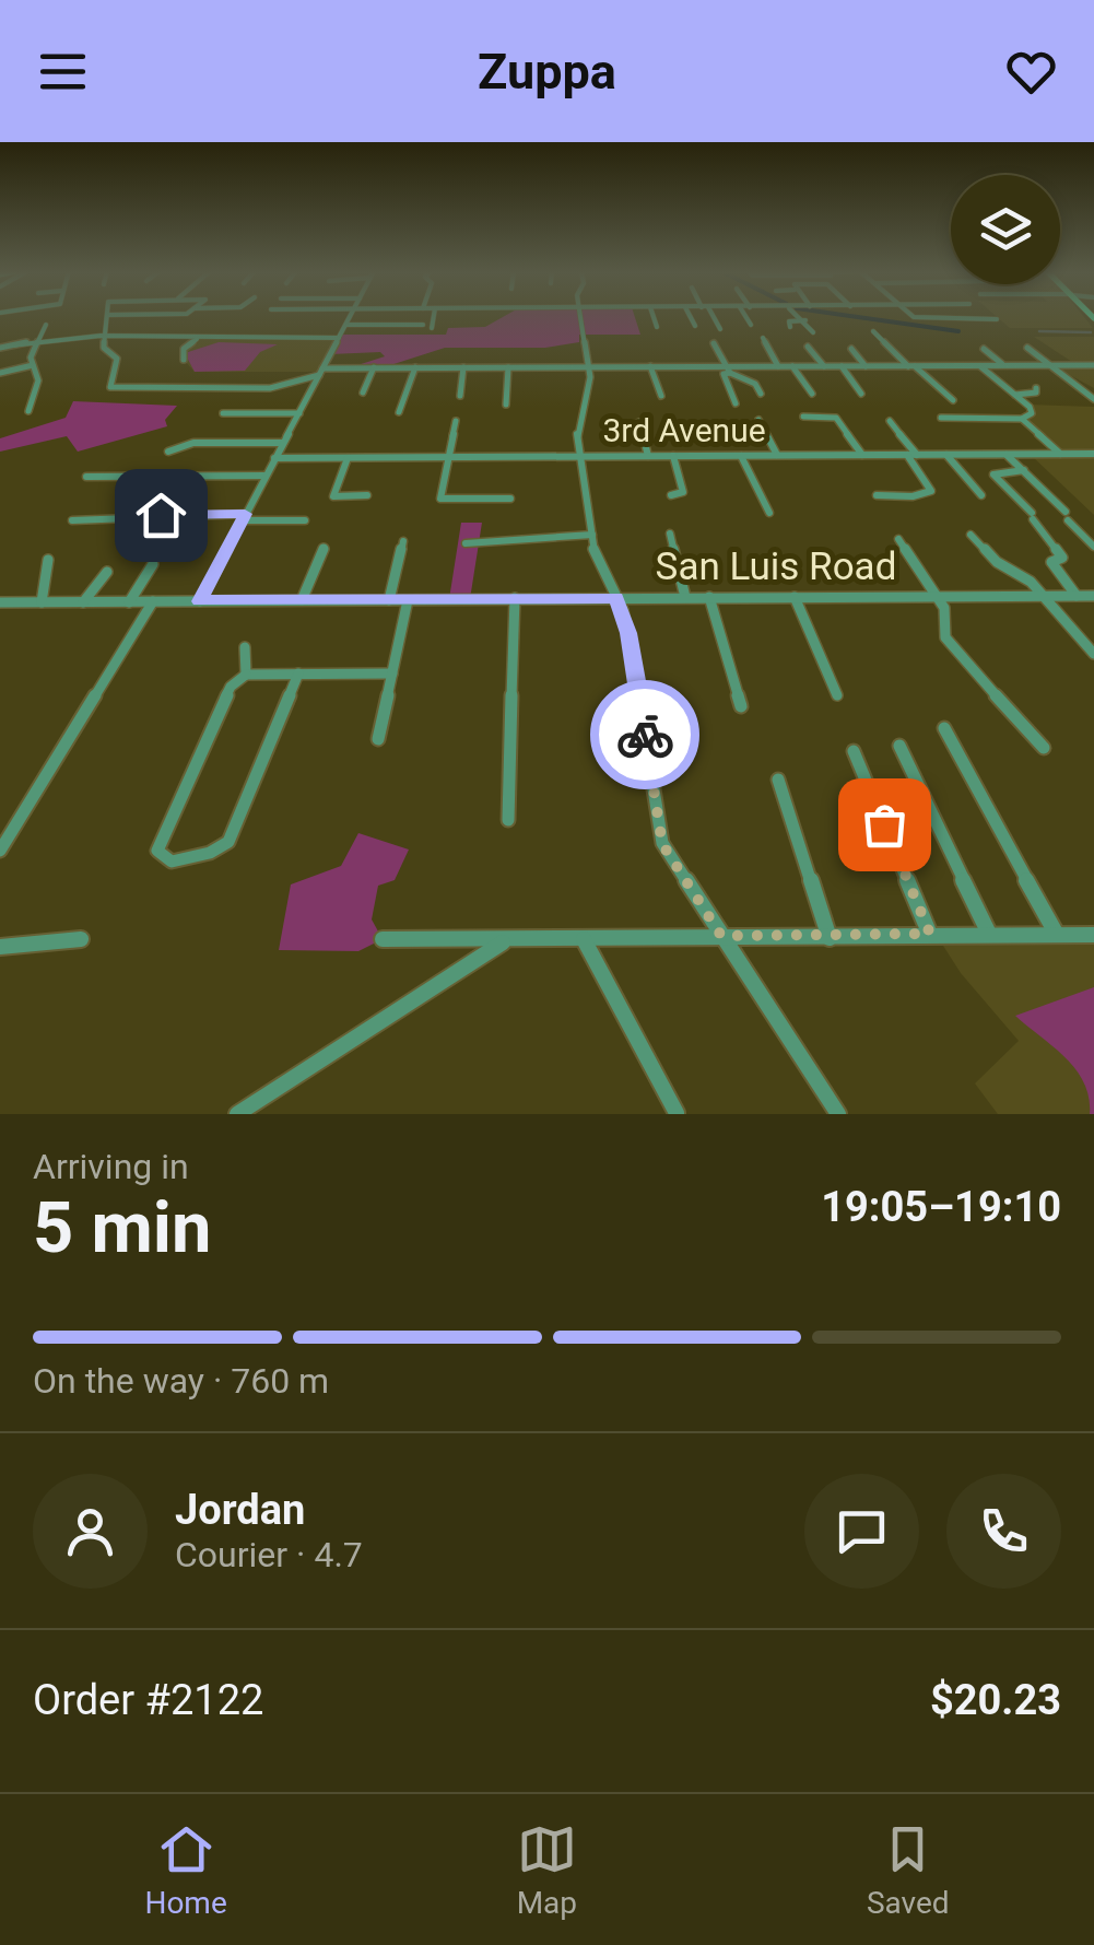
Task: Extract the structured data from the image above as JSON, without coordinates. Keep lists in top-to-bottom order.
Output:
{
  "streets": {
    "street": ["3rd Avenue", "San Luis Road"]
  },
  "page": {
    "header": "Zuppa",
    "heading": ["5 min", "Arriving in", "19:05–19:10"],
    "panel": [
      "Jordan",
      "Courier · 4.7",
      "Order #2122",
      "$20.23"
    ],
    "bar": "On the way · 760 m",
    "tabs": ["Home", "Map", "Saved"]
  }
}
